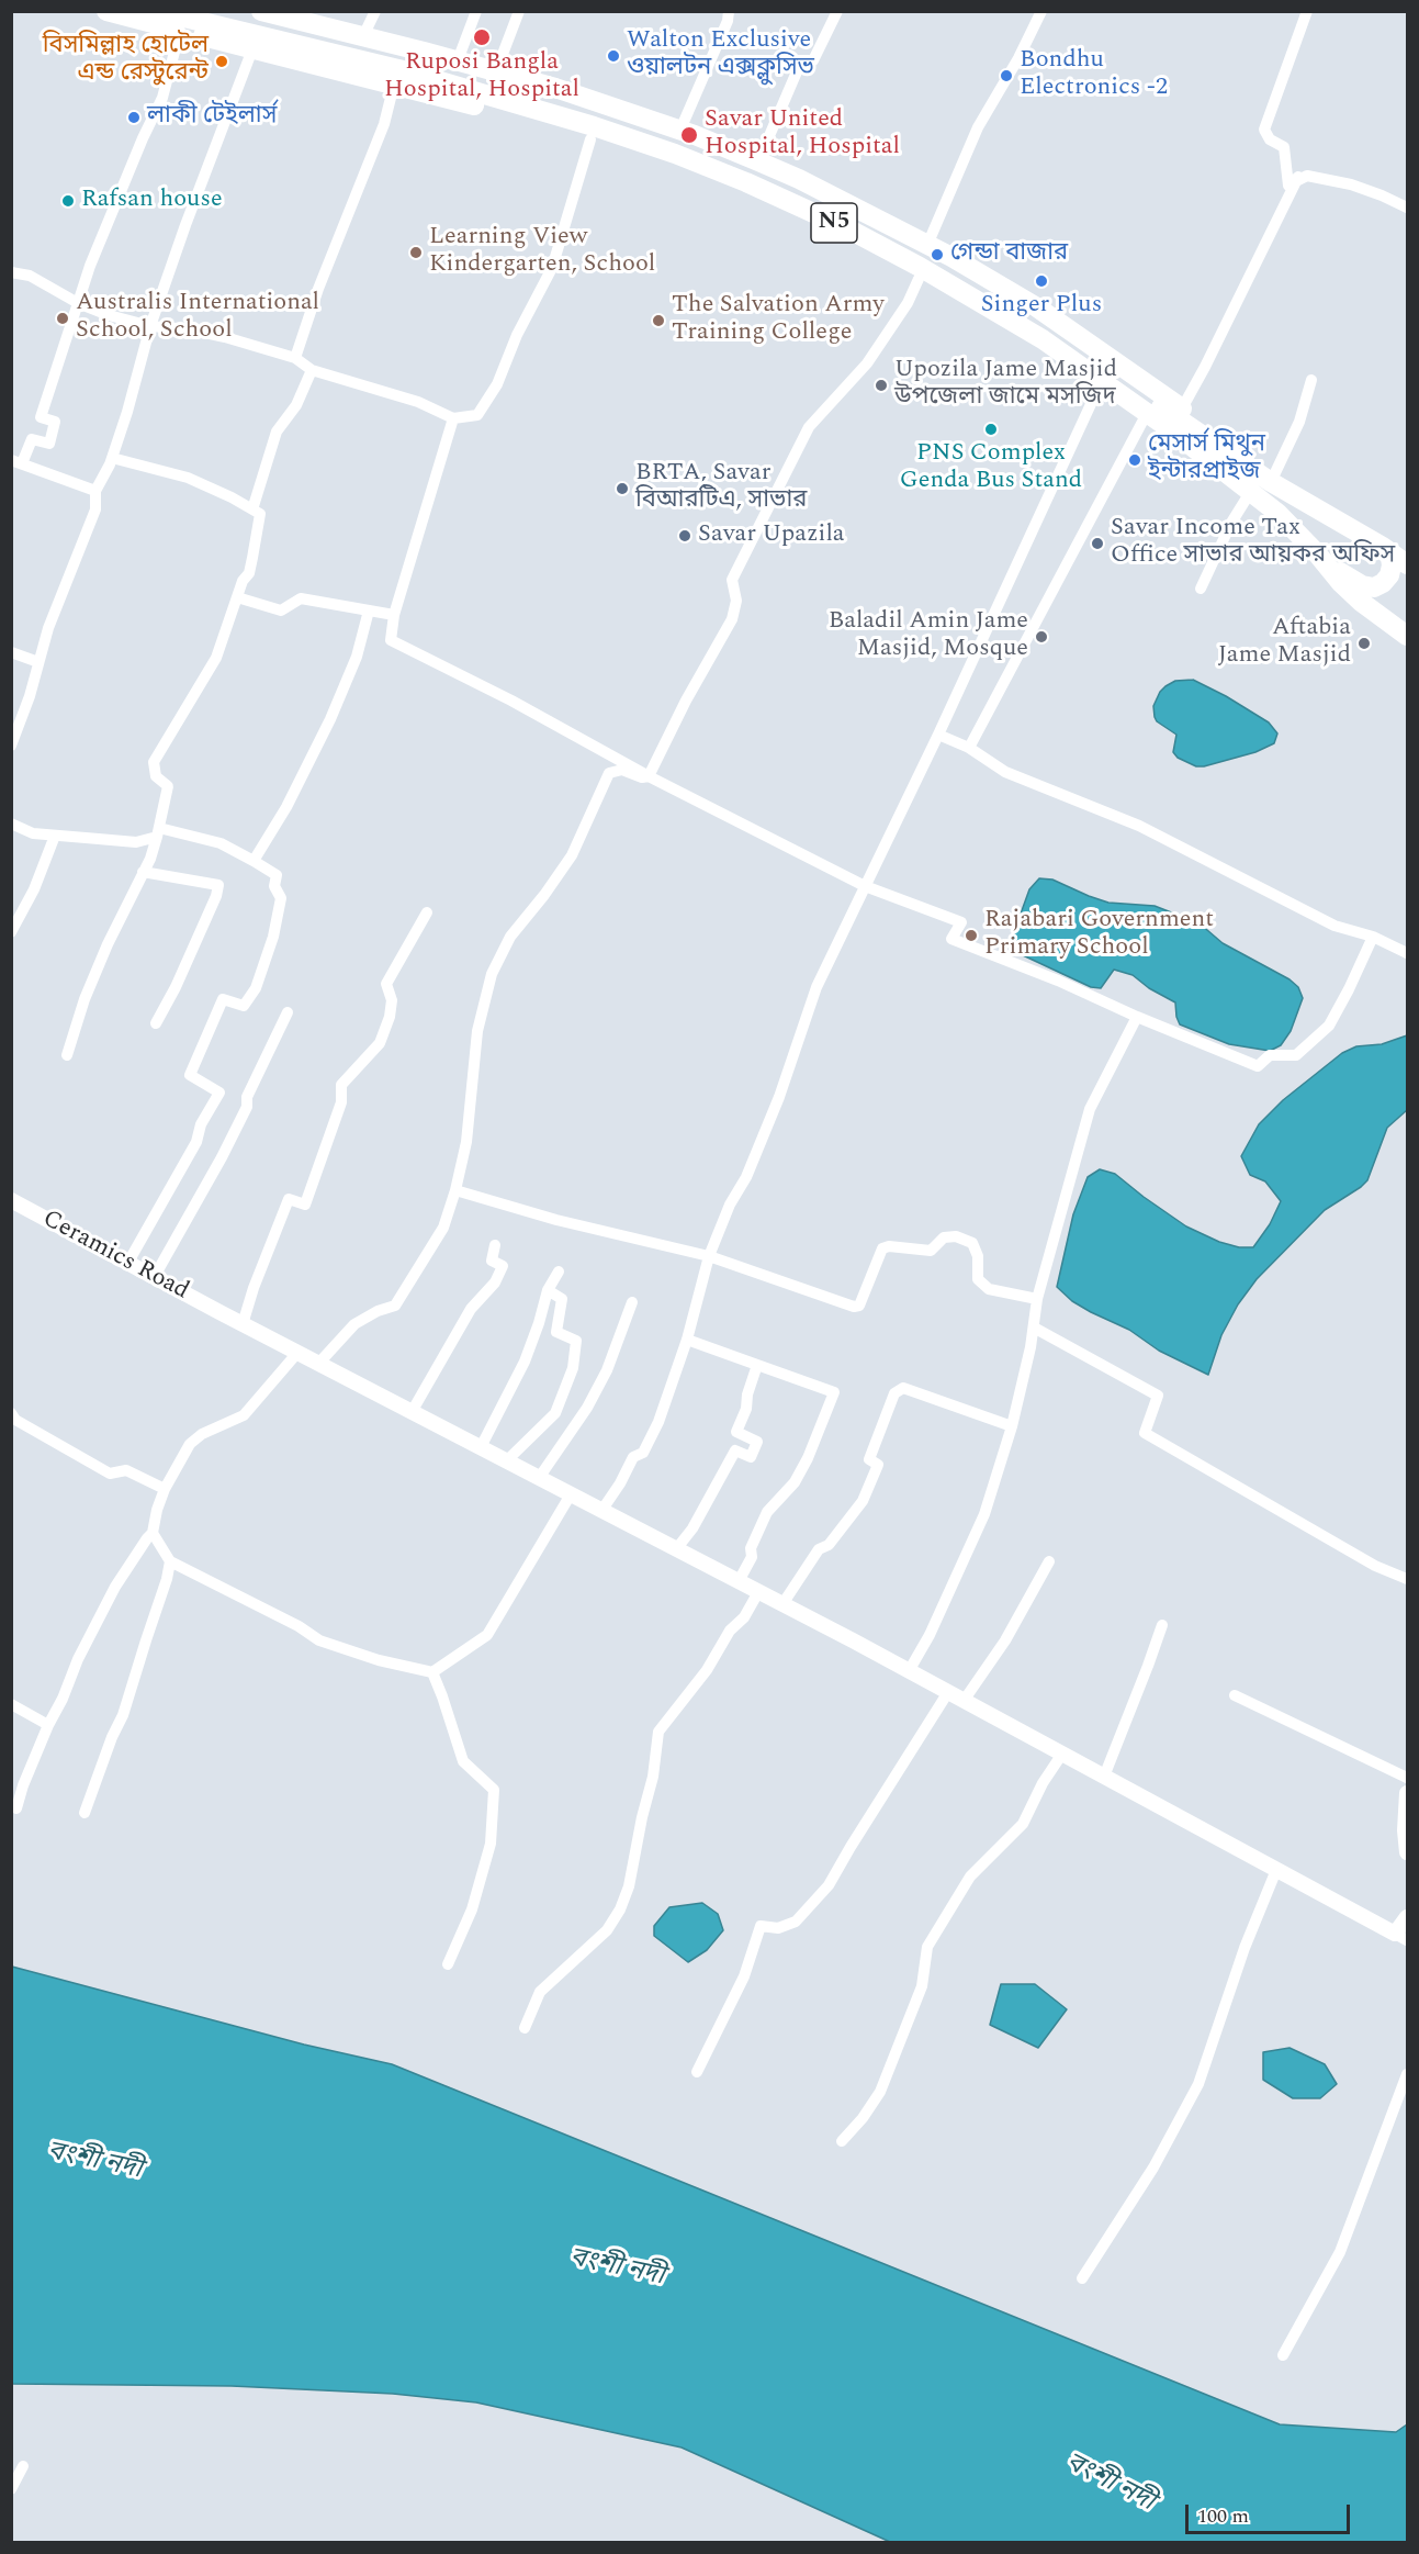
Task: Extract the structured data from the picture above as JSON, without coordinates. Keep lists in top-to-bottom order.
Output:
{
  "streets": {
    "highway": ["N5"],
    "street": ["Ceramics Road"]
  },
  "water": ["বংশী নদী"],
  "places": [
    "Ruposi Bangla Hospital, Hospital",
    "Walton Exclusive ওয়ালটন এক্সক্লুসিভ",
    "বিসমিল্লাহ হোটেল এন্ড রেস্টুরেন্ট",
    "Bondhu Electronics -2",
    "লাকী টেইলার্স",
    "Savar United Hospital, Hospital",
    "Rafsan house",
    "Learning View Kindergarten, School",
    "গেন্ডা বাজার",
    "Singer Plus",
    "Australis International School, School",
    "The Salvation Army Training College",
    "Upozila Jame Masjid উপজেলা জামে মসজিদ",
    "PNS Complex Genda Bus Stand",
    "মেসার্স মিথুন ইন্টারপ্রাইজ",
    "BRTA, Savar বিআরটিএ, সাভার",
    "Savar Upazila",
    "Savar Income Tax Office সাভার আয়কর অফিস",
    "Baladil Amin Jame Masjid, Mosque",
    "Aftabia Jame Masjid",
    "Rajabari Government Primary School"
  ],
  "scale_bar": "100 m"
}
